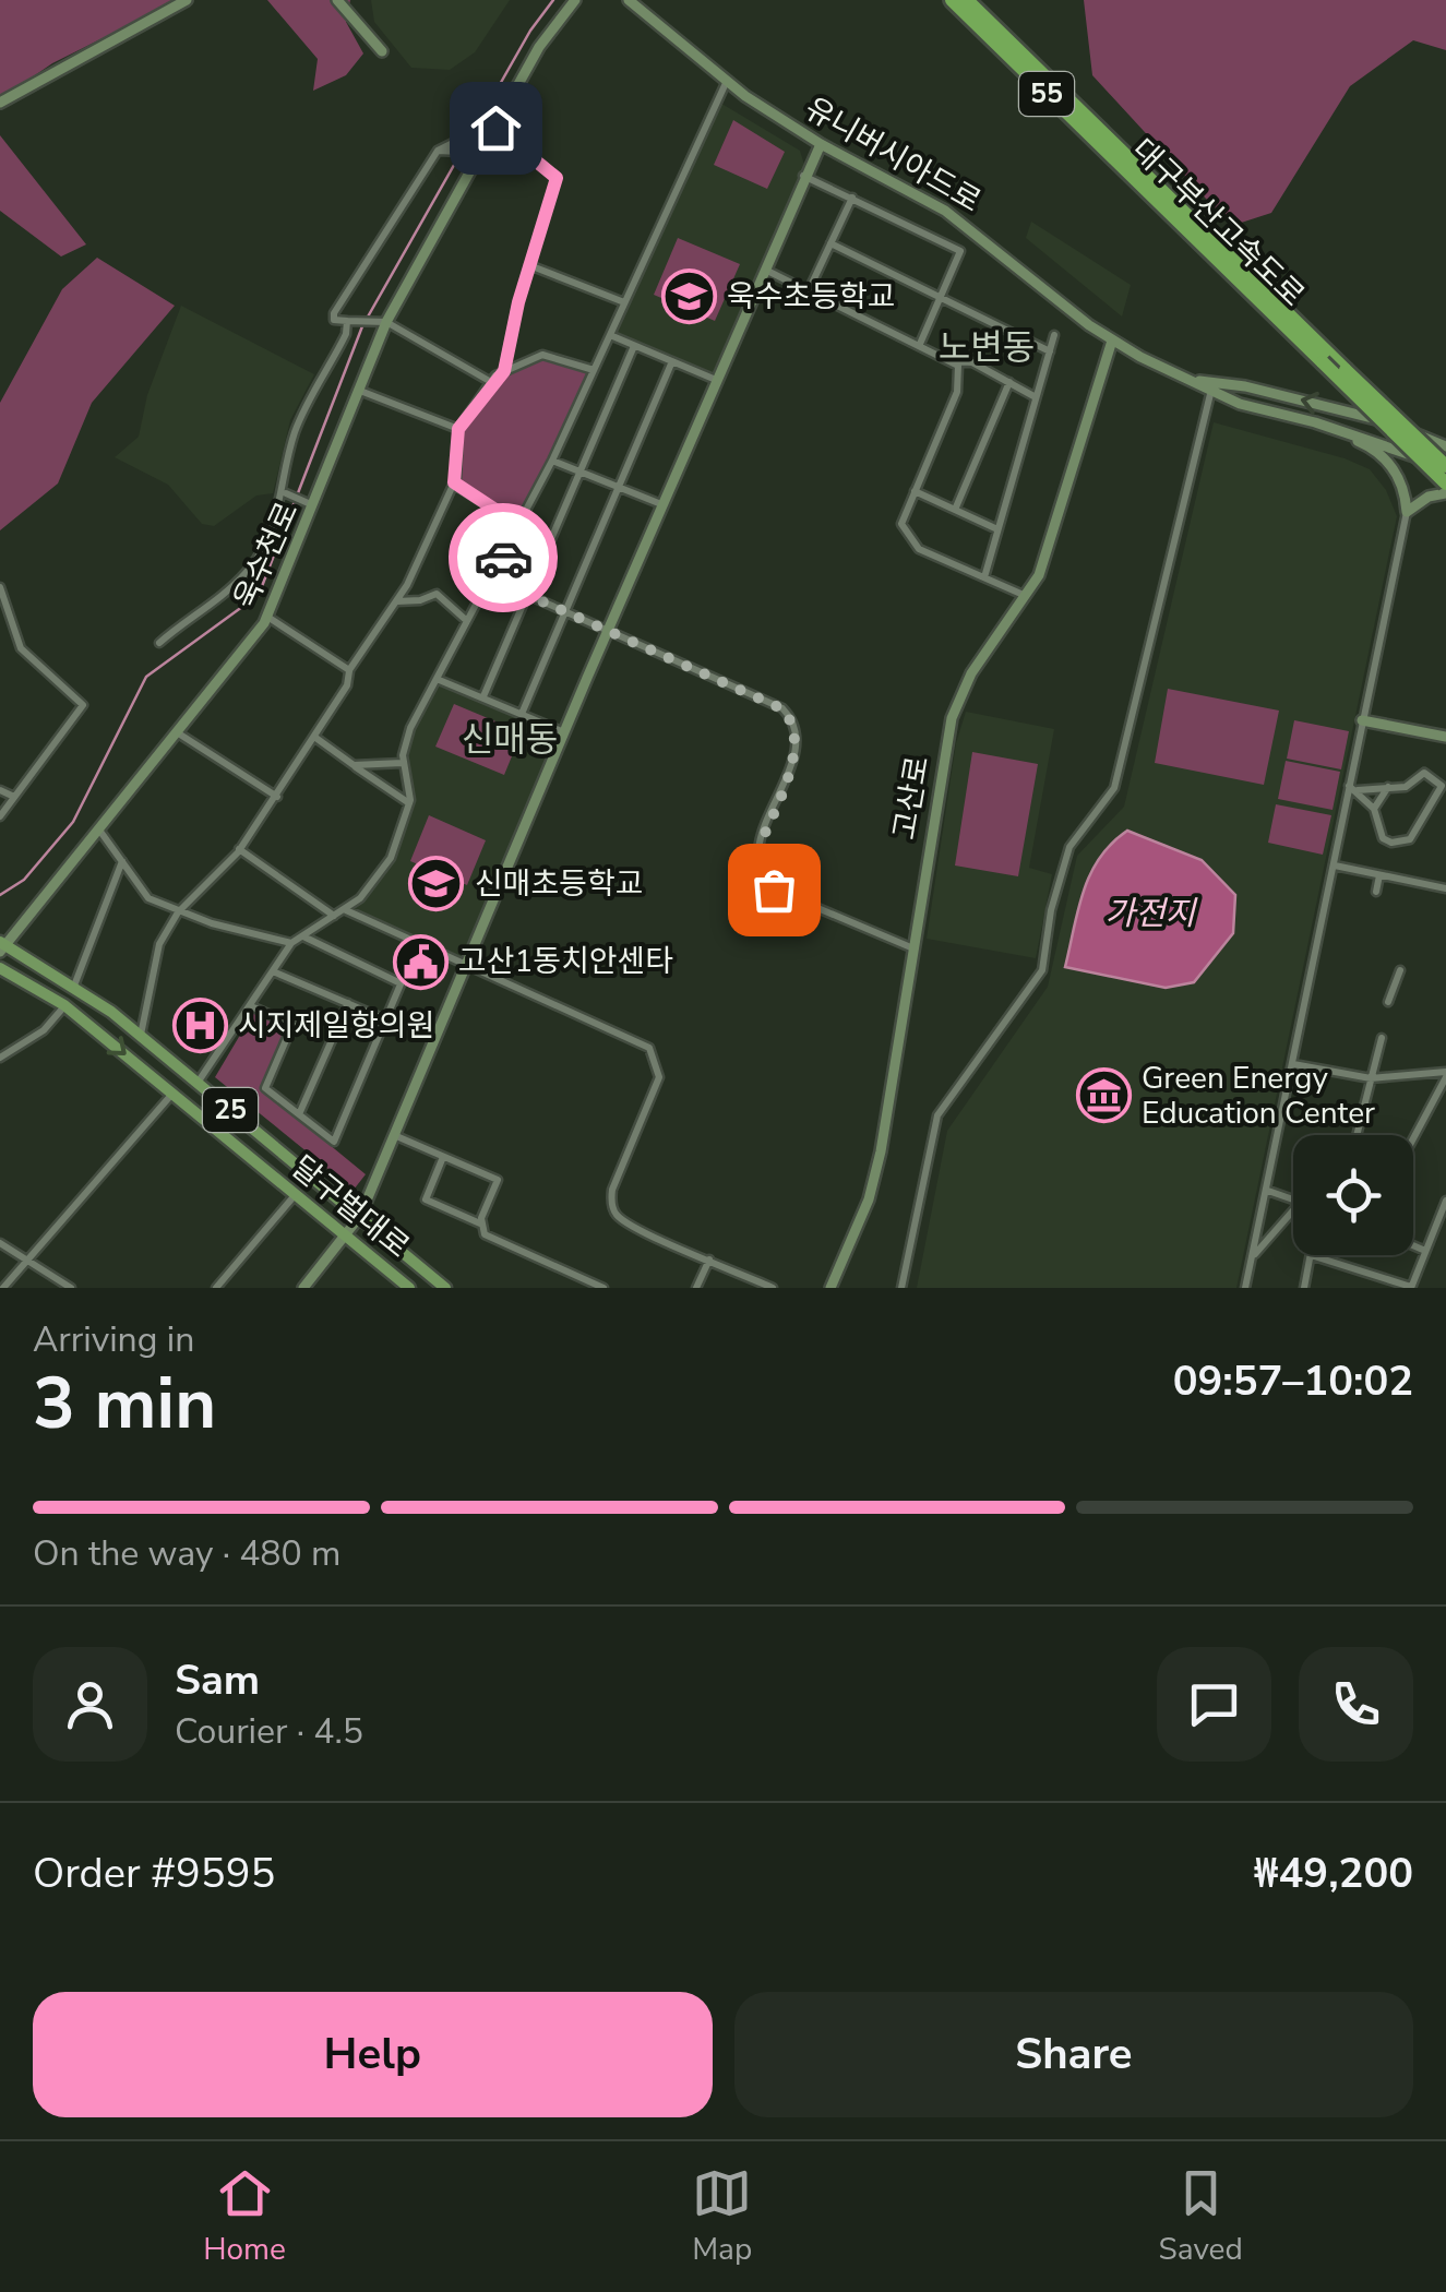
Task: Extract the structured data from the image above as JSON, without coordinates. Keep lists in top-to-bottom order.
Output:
{
  "streets": {
    "highway": ["55", "대구부산고속도로"],
    "main road": [
      "유니버시아드로",
      "욱수천로",
      "고산로",
      "25",
      "달구벌대로"
    ]
  },
  "crossings": [
    ["유니버시아드로", "대구부산고속도로"],
    ["유니버시아드로", "고산로"],
    ["욱수천로", "달구벌대로"]
  ],
  "districts": ["노변동", "신매동"],
  "water": ["가전지"],
  "places": {
    "school or university": ["욱수초등학교", "신매초등학교"],
    "public building": ["고산1동치안센타"],
    "hospital": ["시지제일항의원"],
    "museum": ["Green Energy Education Center"]
  },
  "page": {
    "heading": ["3 min", "Arriving in", "09:57–10:02"],
    "panel": [
      "Sam",
      "Courier · 4.5",
      "Order #9595",
      "₩49,200"
    ],
    "bar": "On the way · 480 m",
    "buttons": ["Help", "Share"],
    "tabs": ["Home", "Map", "Saved"]
  }
}
